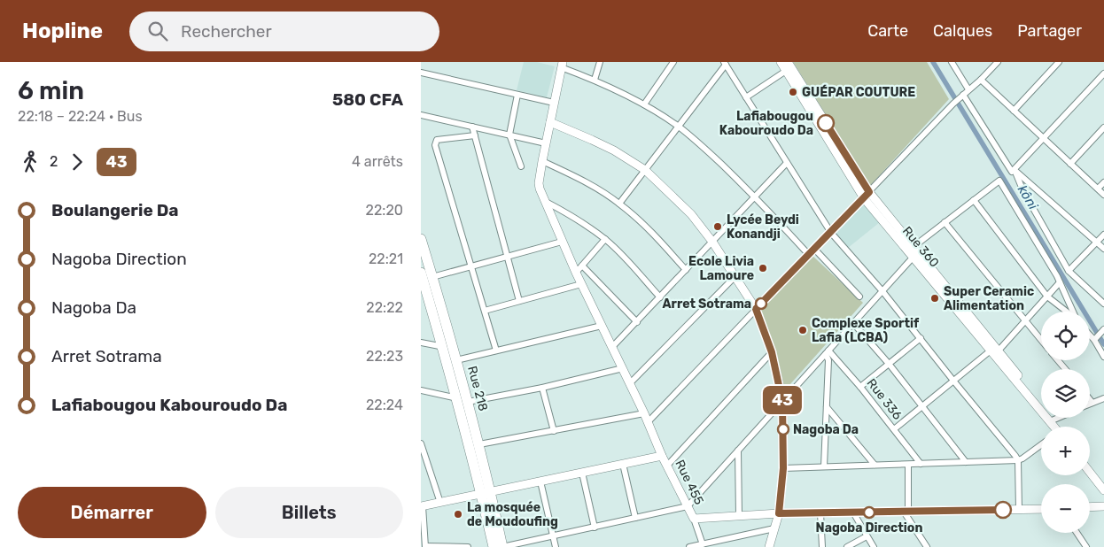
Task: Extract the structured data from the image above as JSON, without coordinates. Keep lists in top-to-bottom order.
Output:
{
  "streets": {
    "highway": ["Rue 218"],
    "street": ["Rue 360", "Rue 336", "Rue 455"]
  },
  "water": ["kôni"],
  "places": [
    "GUÉPAR COUTURE",
    "Lafiabougou Kabouroudo Da",
    "Lycée Beydi Konandji",
    "Ecole Livia Lamoure",
    "Super Ceramic Alimentation",
    "Arret Sotrama",
    "Complexe Sportif Lafia (LCBA)",
    "Nagoba Da",
    "Nagoba Direction",
    "La mosquée de Moudoufing"
  ],
  "lines": ["bus line 43"],
  "page": {
    "header": "Hopline",
    "search": "Rechercher",
    "nav": ["Carte", "Calques", "Partager"],
    "heading": ["6 min", "22:18 – 22:24 · Bus", "580 CFA"],
    "on_map": "43",
    "legs": ["2", "43", "4 arrêts"],
    "list": [
      {
        "name": "Boulangerie Da",
        "value": "22:20"
      },
      {
        "name": "Nagoba Direction",
        "value": "22:21"
      },
      {
        "name": "Nagoba Da",
        "value": "22:22"
      },
      {
        "name": "Arret Sotrama",
        "value": "22:23"
      },
      {
        "name": "Lafiabougou Kabouroudo Da",
        "value": "22:24"
      }
    ],
    "map_buttons": ["+", "−"],
    "buttons": ["Démarrer", "Billets"]
  }
}
